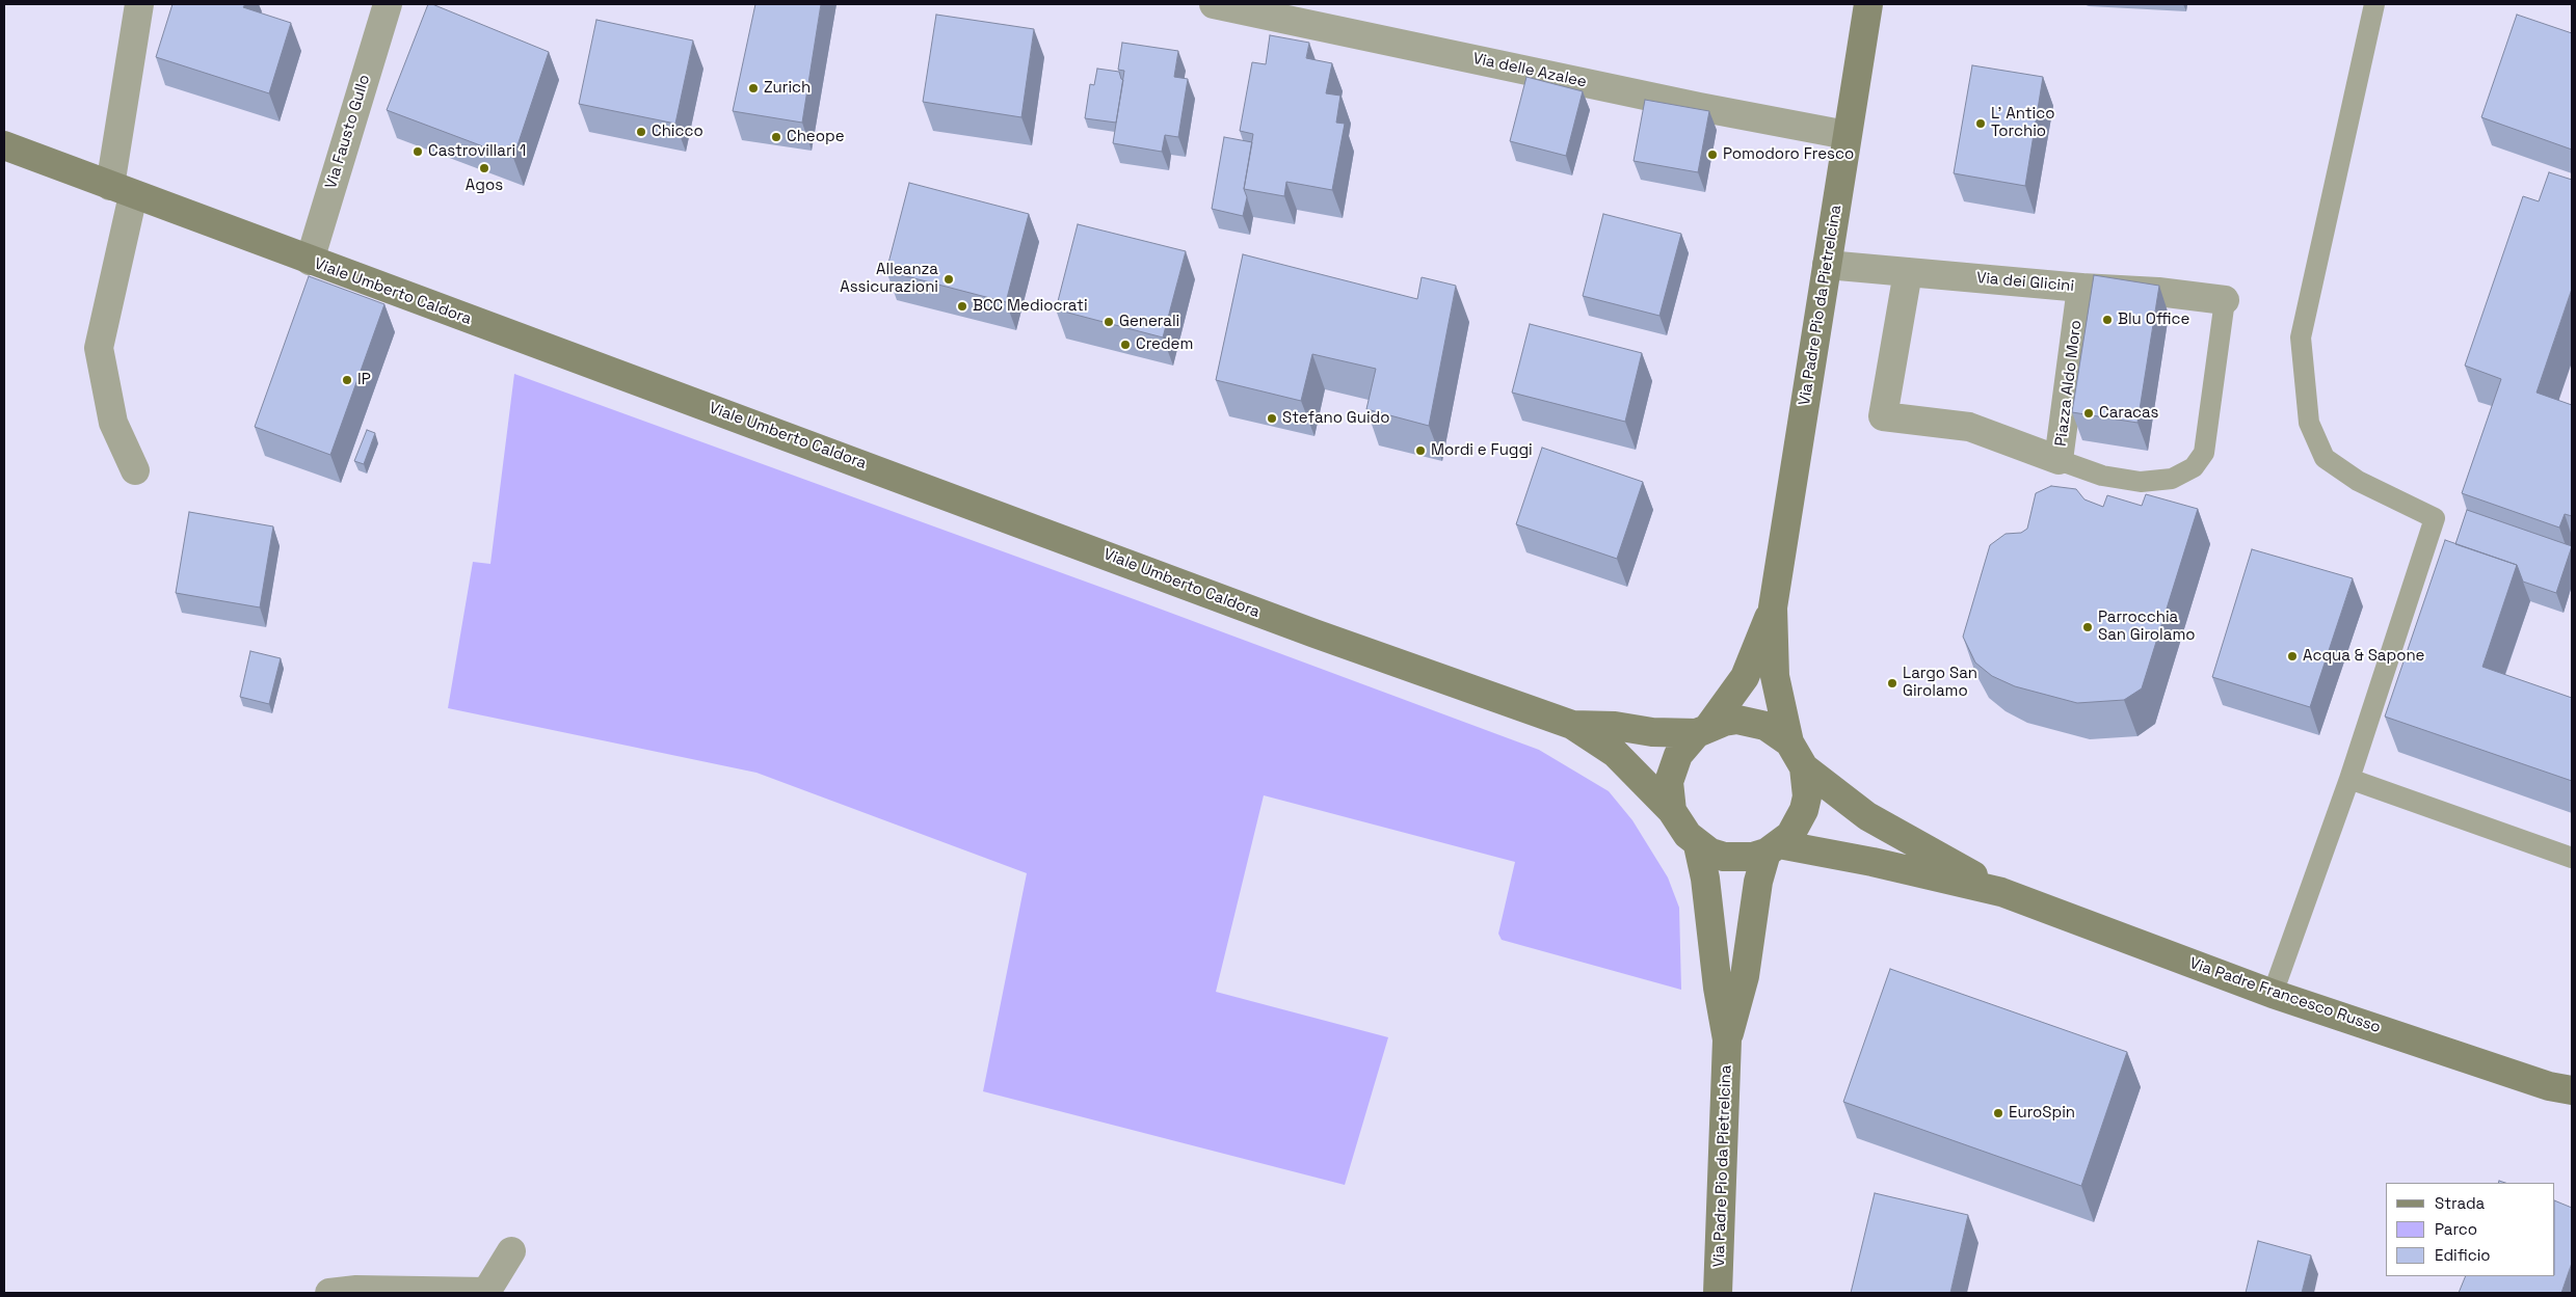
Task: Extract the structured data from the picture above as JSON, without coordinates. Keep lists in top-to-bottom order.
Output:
{
  "streets": {
    "street": [
      "Via delle Azalee",
      "Via Fausto Gullo",
      "Via dei Glicini",
      "Viale Umberto Caldora",
      "Via Padre Pio da Pietrelcina",
      "Piazza Aldo Moro",
      "Via Padre Francesco Russo"
    ]
  },
  "crossings": [
    ["Via delle Azalee", "Via Padre Pio da Pietrelcina"],
    ["Via Fausto Gullo", "Viale Umberto Caldora"],
    ["Via dei Glicini", "Via Padre Pio da Pietrelcina"],
    ["Via dei Glicini", "Piazza Aldo Moro"],
    ["Viale Umberto Caldora", "Via Padre Pio da Pietrelcina"],
    ["Viale Umberto Caldora", "Via Padre Francesco Russo"],
    ["Via Padre Pio da Pietrelcina", "Via Padre Francesco Russo"]
  ],
  "places": [
    "Zurich",
    "L' Antico Torchio",
    "Chicco",
    "Cheope",
    "Castrovillari 1",
    "Pomodoro Fresco",
    "Agos",
    "Alleanza Assicurazioni",
    "BCC Mediocrati",
    "Blu Office",
    "Generali",
    "Credem",
    "IP",
    "Caracas",
    "Stefano Guido",
    "Mordi e Fuggi",
    "Parrocchia San Girolamo",
    "Acqua & Sapone",
    "Largo San Girolamo",
    "EuroSpin"
  ],
  "legend": ["Strada", "Parco", "Edificio"]
}
